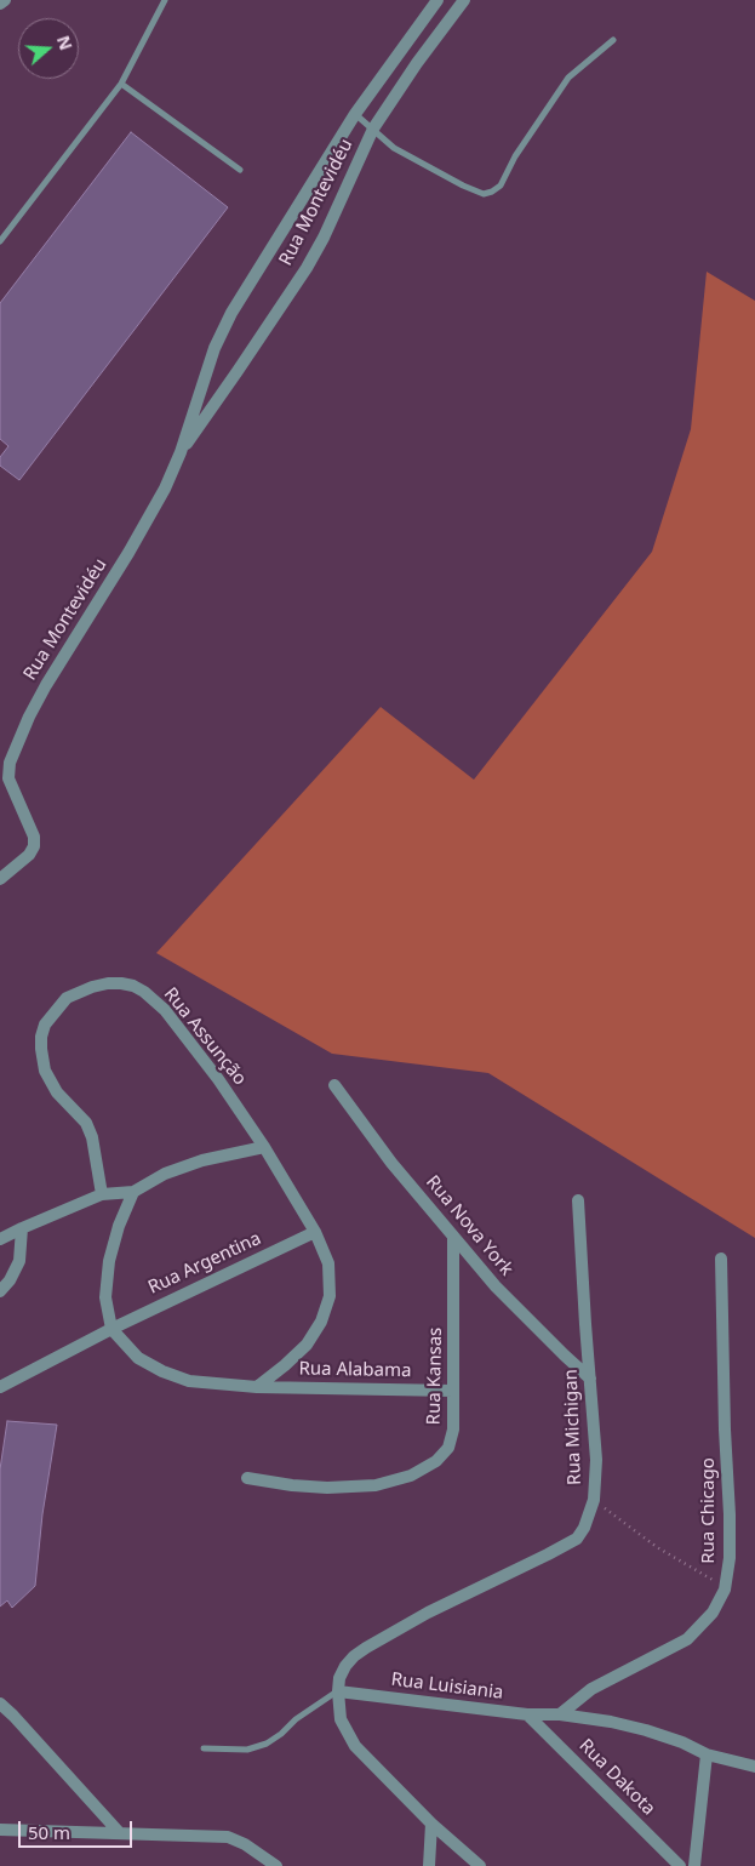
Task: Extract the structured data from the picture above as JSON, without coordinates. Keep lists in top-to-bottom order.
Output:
{
  "streets": {
    "street": [
      "Rua Montevidéu",
      "Rua Assunção",
      "Rua Nova York",
      "Rua Argentina",
      "Rua Alabama",
      "Rua Kansas",
      "Rua Michigan",
      "Rua Chicago",
      "Rua Luisiania",
      "Rua Dakota"
    ]
  },
  "crossings": [
    ["Rua Assunção", "Rua Argentina"],
    ["Rua Assunção", "Rua Alabama"],
    ["Rua Nova York", "Rua Kansas"],
    ["Rua Nova York", "Rua Michigan"],
    ["Rua Argentina", "Rua Alabama"],
    ["Rua Alabama", "Rua Kansas"],
    ["Rua Michigan", "Rua Luisiania"],
    ["Rua Chicago", "Rua Luisiania"],
    ["Rua Luisiania", "Rua Dakota"]
  ],
  "scale_bar": "50 m",
  "north": "right"
}
